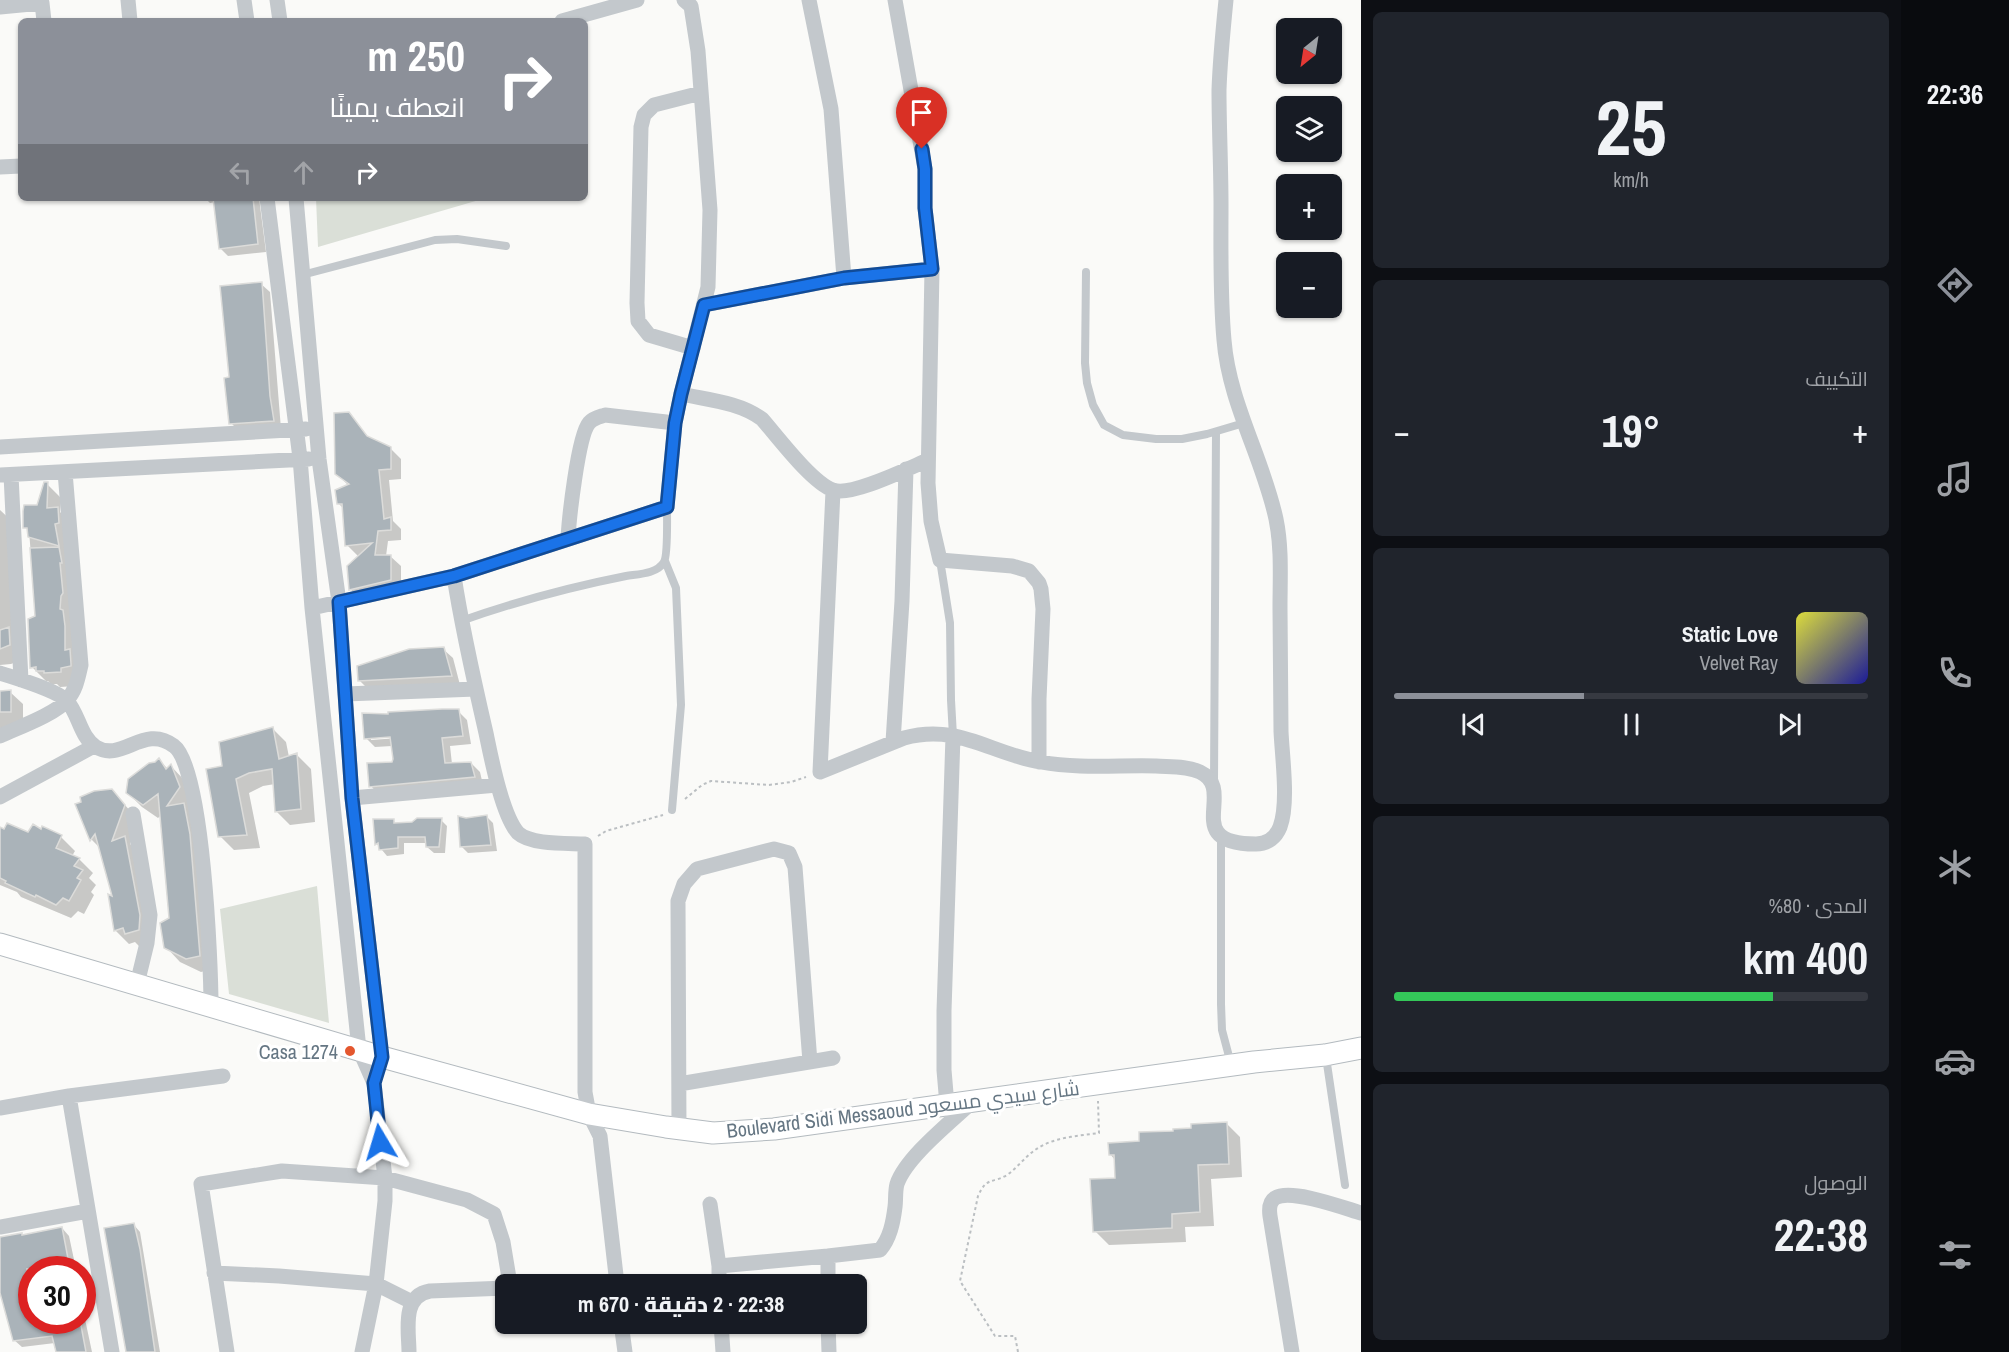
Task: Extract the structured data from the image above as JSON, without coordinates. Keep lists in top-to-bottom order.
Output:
{
  "streets": {
    "street": ["Boulevard Sidi Messaoud شارع سيدي مسعود"]
  },
  "places": ["Casa 1274"],
  "north": "bottom left",
  "page": {
    "tabs": "22:36",
    "tile": [
      ["25", "km/h"],
      "التكييف",
      ["المدى · 80%", "400 km"],
      ["الوصول", "22:38"]
    ],
    "map_buttons": ["+", "−"],
    "turn": ["250 m", "انعطف يمينًا"],
    "heat": ["−", "19°", "+"],
    "song": ["Static Love", "Velvet Ray"],
    "limit": "30",
    "trip": "22:38 · 2 دقيقة · 670 m"
  }
}
